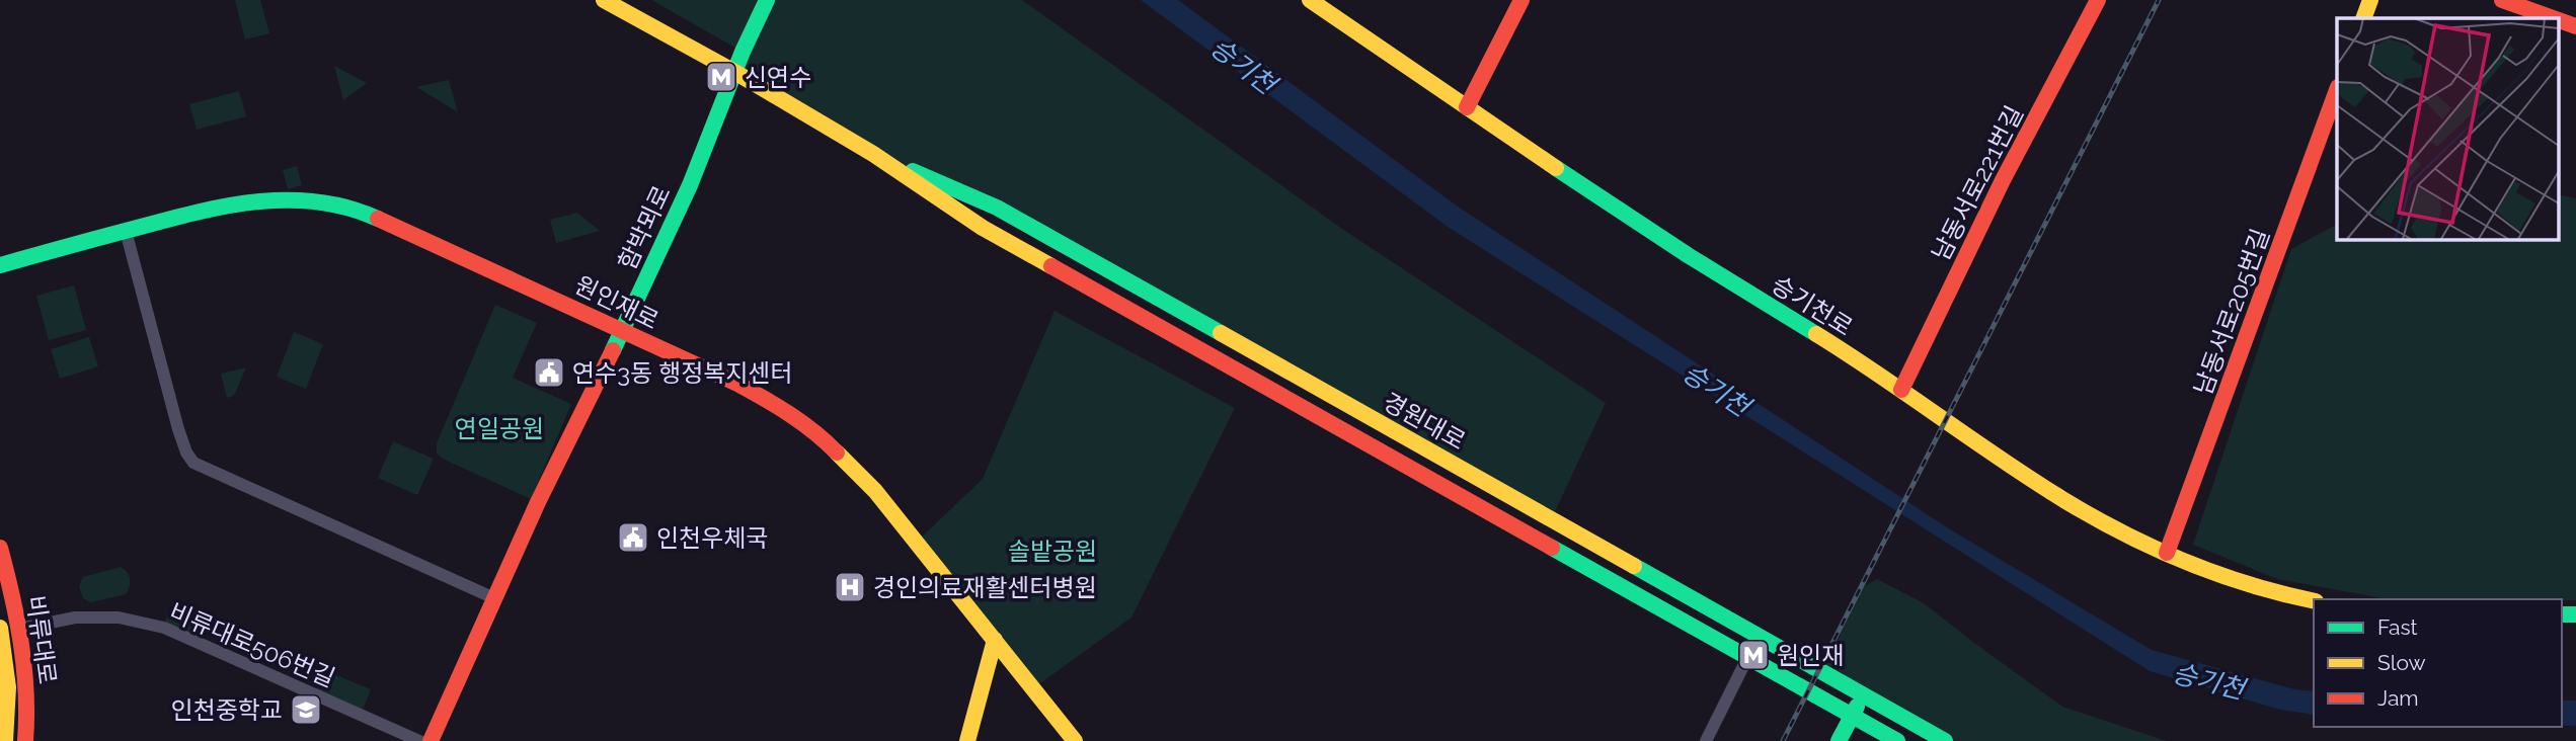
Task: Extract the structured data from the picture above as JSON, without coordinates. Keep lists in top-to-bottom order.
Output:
{
  "streets": {
    "main road": [
      "남동서로221번길",
      "함박뫼로",
      "원인재로",
      "승기천로",
      "남동서로205번길",
      "경원대로",
      "비류대로"
    ],
    "street": ["비류대로506번길"]
  },
  "crossings": [
    ["남동서로221번길", "승기천로"],
    ["함박뫼로", "원인재로"],
    ["함박뫼로", "경원대로"],
    ["승기천로", "남동서로205번길"],
    ["비류대로", "비류대로506번길"]
  ],
  "water": ["승기천"],
  "parks": ["연일공원", "솔밭공원"],
  "places": {
    "metro station": ["신연수", "원인재"],
    "public building": ["연수3동 행정복지센터", "인천우체국"],
    "hospital": ["경인의료재활센터병원"],
    "school or university": ["인천중학교"]
  },
  "legend": ["Fast", "Slow", "Jam"]
}
